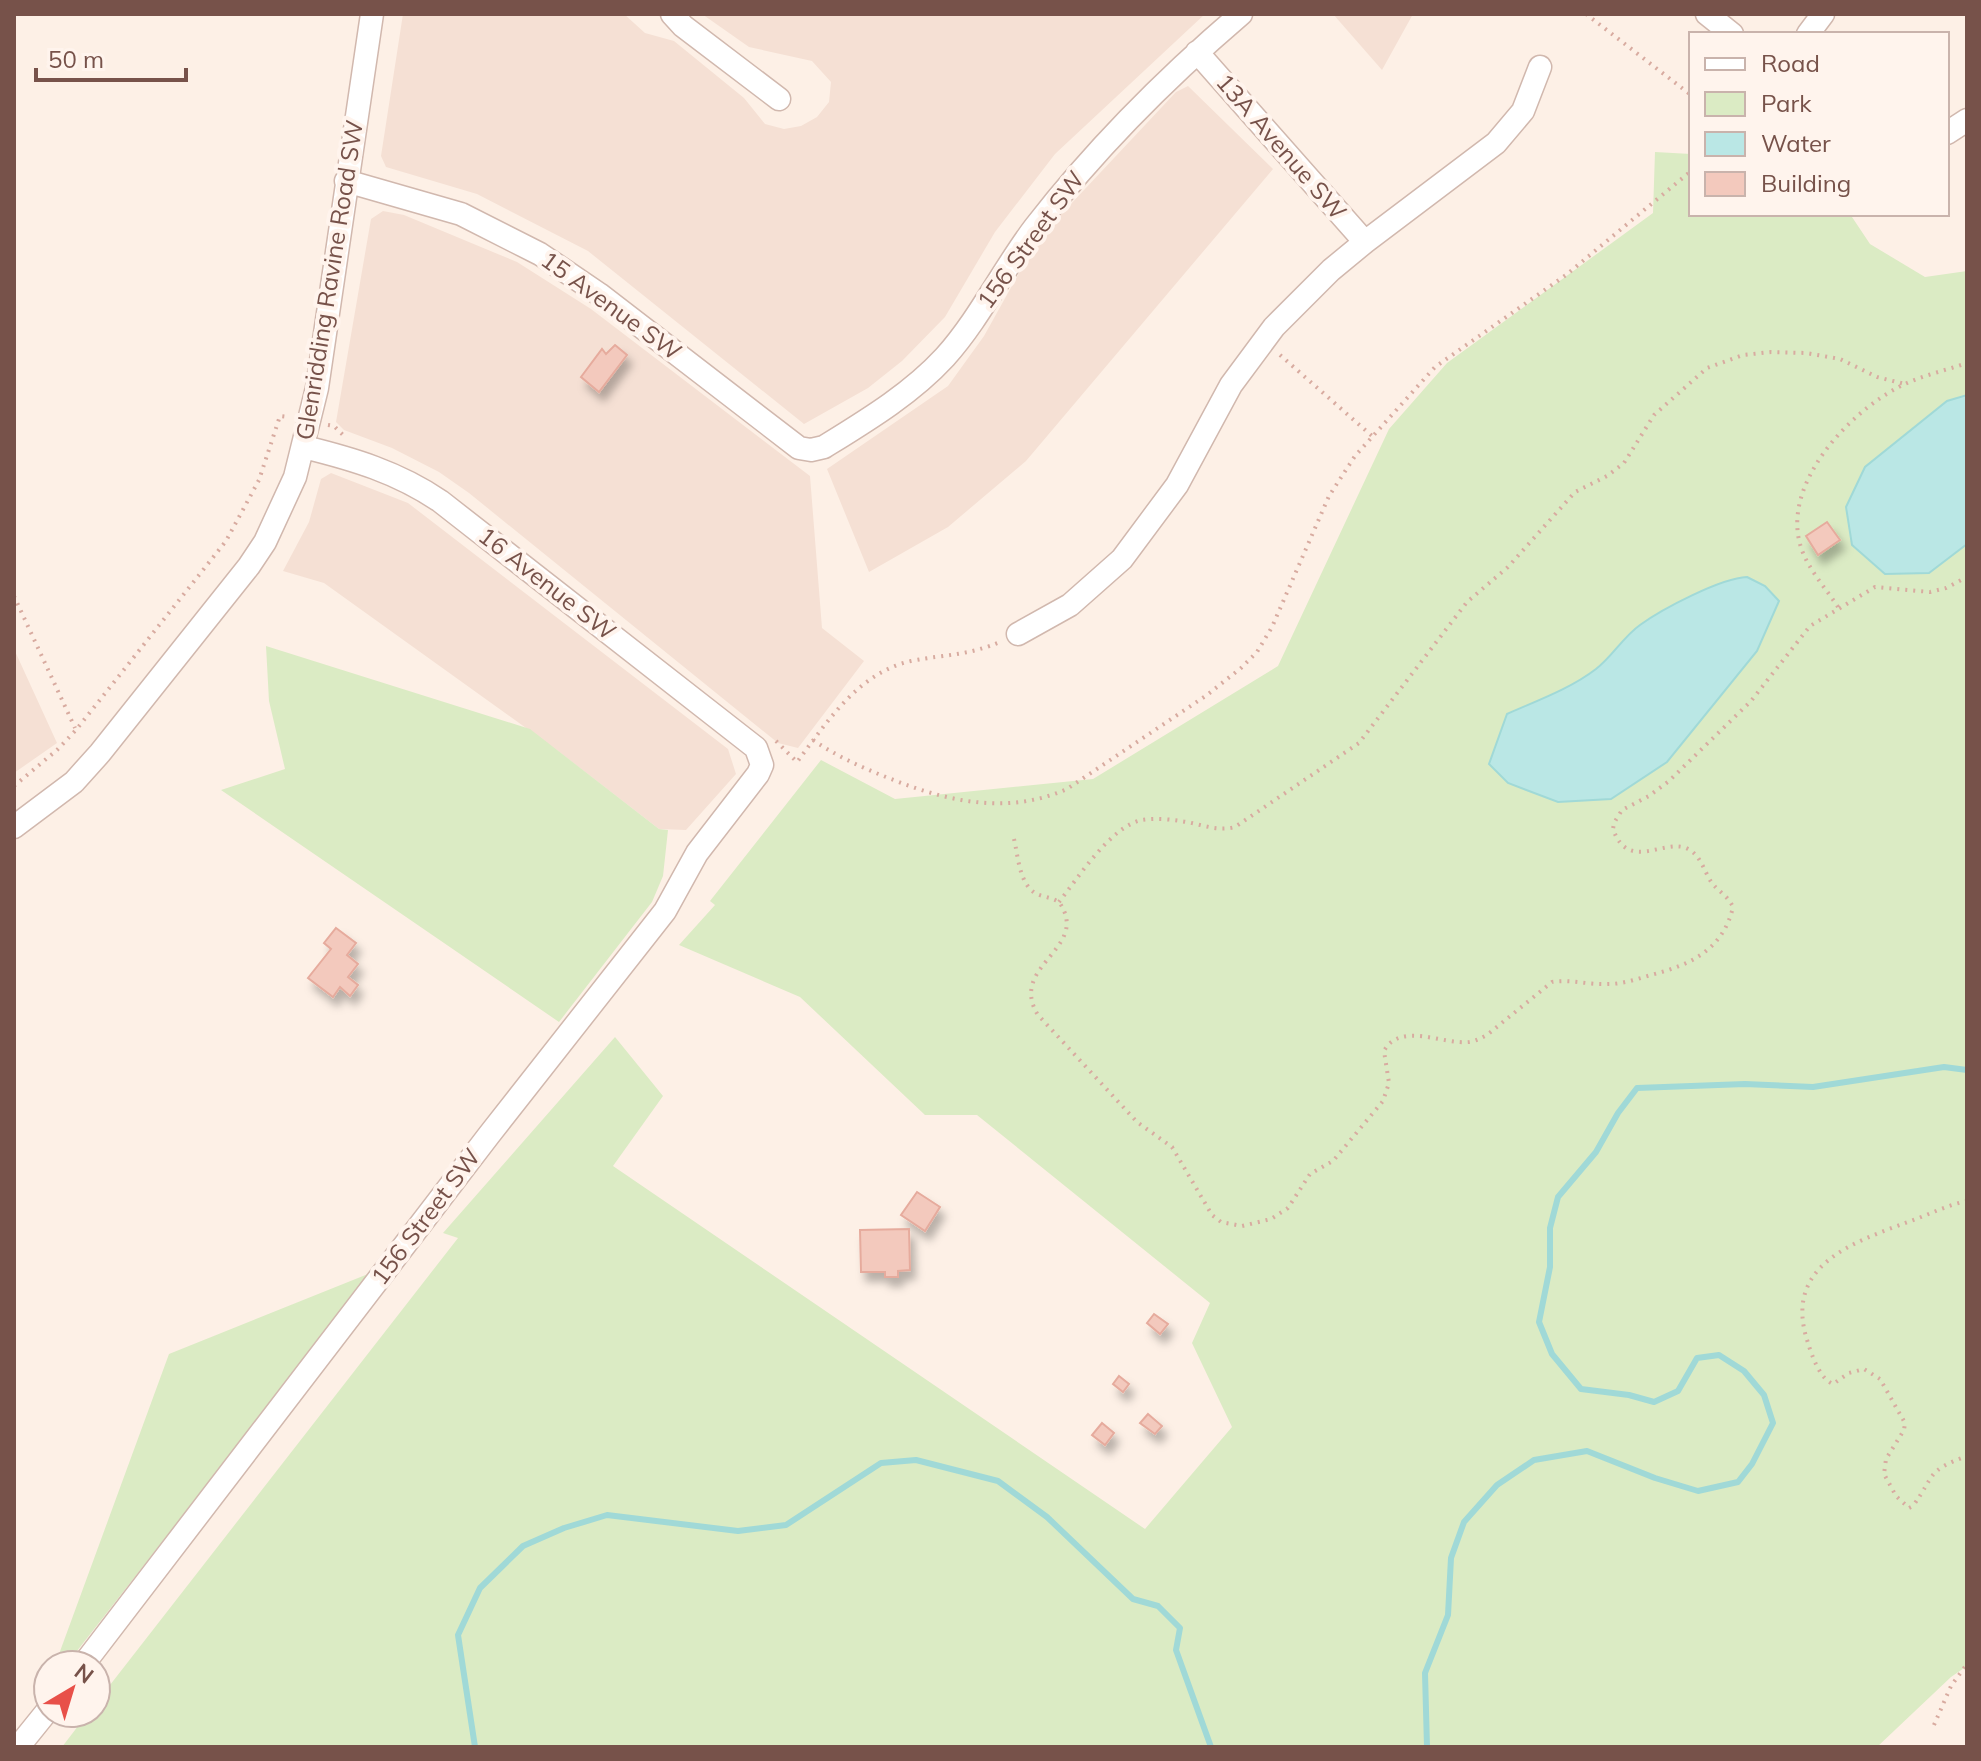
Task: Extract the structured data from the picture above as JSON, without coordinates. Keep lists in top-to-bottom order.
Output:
{
  "streets": {
    "street": [
      "13A Avenue SW",
      "156 Street SW",
      "Glenridding Ravine Road SW",
      "15 Avenue SW",
      "16 Avenue SW"
    ]
  },
  "crossings": [
    ["13A Avenue SW", "156 Street SW"],
    ["156 Street SW", "15 Avenue SW"],
    ["156 Street SW", "16 Avenue SW"],
    ["Glenridding Ravine Road SW", "15 Avenue SW"],
    ["Glenridding Ravine Road SW", "16 Avenue SW"]
  ],
  "legend": [
    "Road",
    "Park",
    "Water",
    "Building"
  ],
  "scale_bar": "50 m",
  "north": "top right"
}
